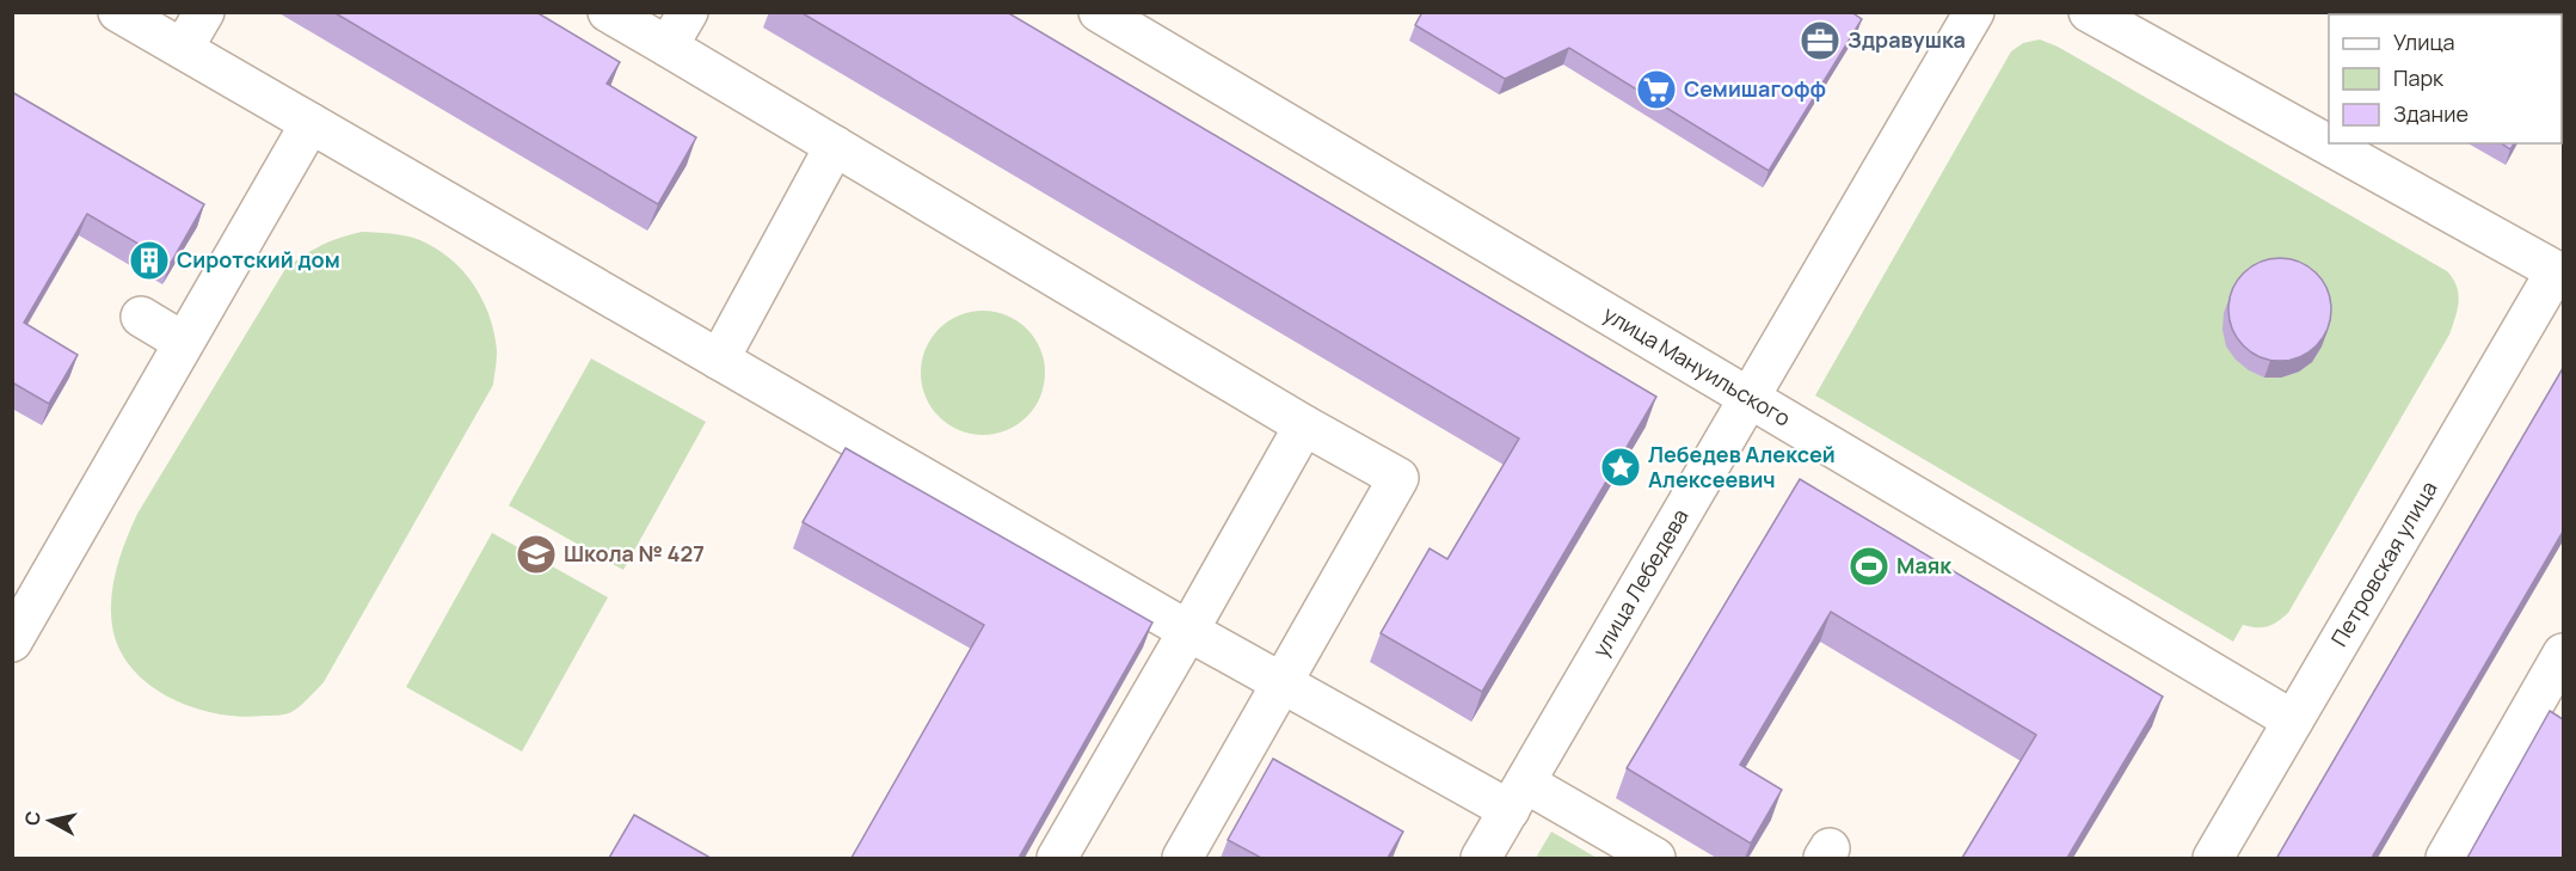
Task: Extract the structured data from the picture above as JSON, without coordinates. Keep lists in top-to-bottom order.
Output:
{
  "streets": {
    "street": ["улица Мануильского", "Петровская улица", "улица Лебедева"]
  },
  "crossings": [
    ["улица Мануильского", "Петровская улица"],
    ["улица Мануильского", "улица Лебедева"]
  ],
  "places": {
    "office": ["Здравушка"],
    "supermarket": ["Семишагофф"],
    "building": ["Сиротский дом"],
    "place": ["Лебедев Алексей Алексеевич"],
    "school or university": ["Школа № 427"],
    "sports": ["Маяк"]
  },
  "legend": ["Улица", "Парк", "Здание"],
  "north": "left"
}
